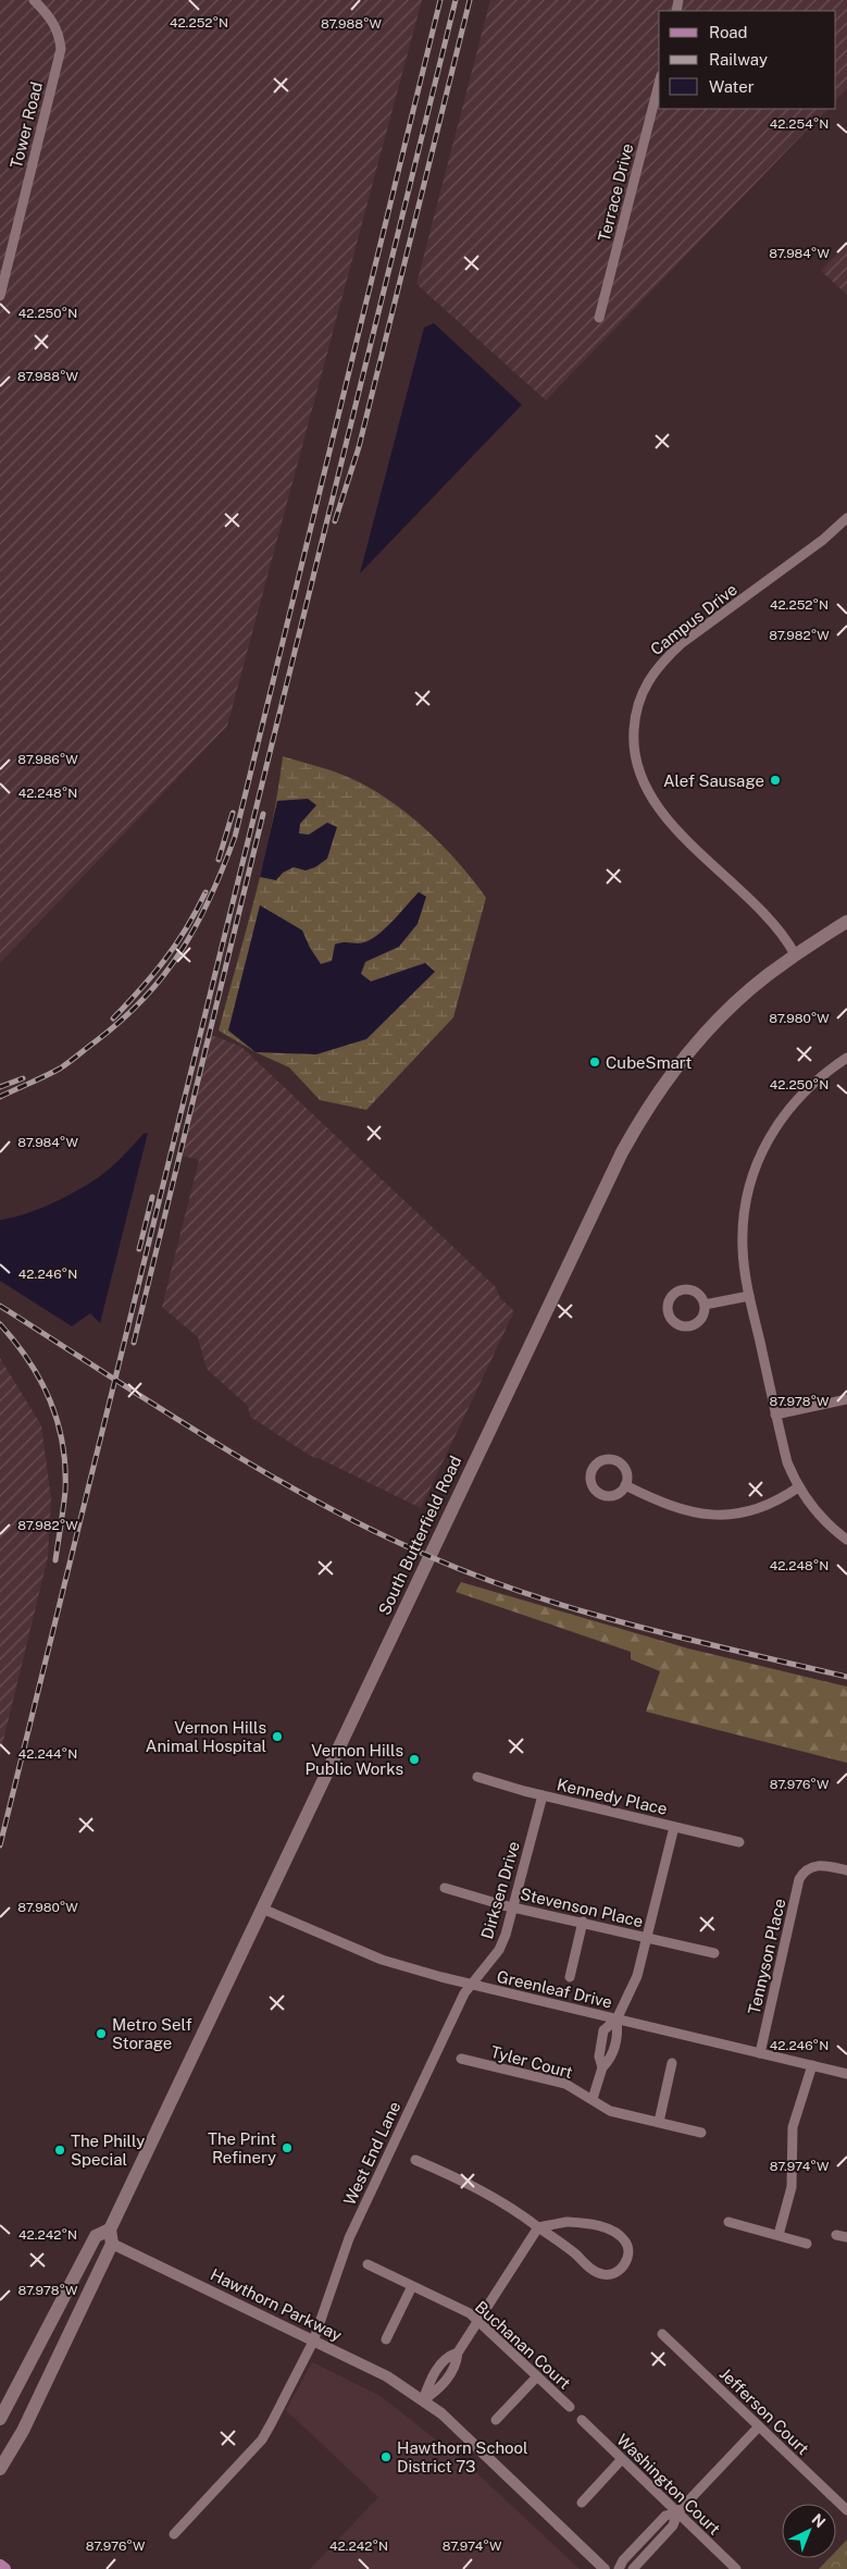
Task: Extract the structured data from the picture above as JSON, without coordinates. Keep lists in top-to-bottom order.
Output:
{
  "streets": {
    "main road": ["South Butterfield Road"],
    "street": [
      "Tower Road",
      "Terrace Drive",
      "Campus Drive",
      "Kennedy Place",
      "Dirksen Drive",
      "Stevenson Place",
      "Tennyson Place",
      "Greenleaf Drive",
      "Tyler Court",
      "West End Lane",
      "Hawthorn Parkway",
      "Buchanan Court",
      "Jefferson Court",
      "Washington Court"
    ]
  },
  "crossings": [
    ["Campus Drive", "South Butterfield Road"],
    ["South Butterfield Road", "Greenleaf Drive"],
    ["South Butterfield Road", "Hawthorn Parkway"],
    ["Kennedy Place", "Dirksen Drive"],
    ["Dirksen Drive", "Stevenson Place"],
    ["Dirksen Drive", "Greenleaf Drive"],
    ["Dirksen Drive", "West End Lane"],
    ["Tennyson Place", "Greenleaf Drive"],
    ["Greenleaf Drive", "West End Lane"],
    ["West End Lane", "Hawthorn Parkway"]
  ],
  "places": [
    "Alef Sausage",
    "CubeSmart",
    "Vernon Hills Animal Hospital",
    "Vernon Hills Public Works",
    "Metro Self Storage",
    "The Print Refinery",
    "The Philly Special",
    "Hawthorn School District 73"
  ],
  "legend": ["Road", "Railway", "Water"],
  "north": "top right",
  "coordinates": [
    "42.252°N",
    "87.988°W",
    "42.254°N",
    "87.984°W",
    "42.250°N",
    "87.982°W",
    "87.986°W",
    "42.248°N",
    "87.980°W",
    "42.246°N",
    "87.978°W",
    "42.244°N",
    "87.976°W",
    "87.974°W",
    "42.242°N"
  ]
}
